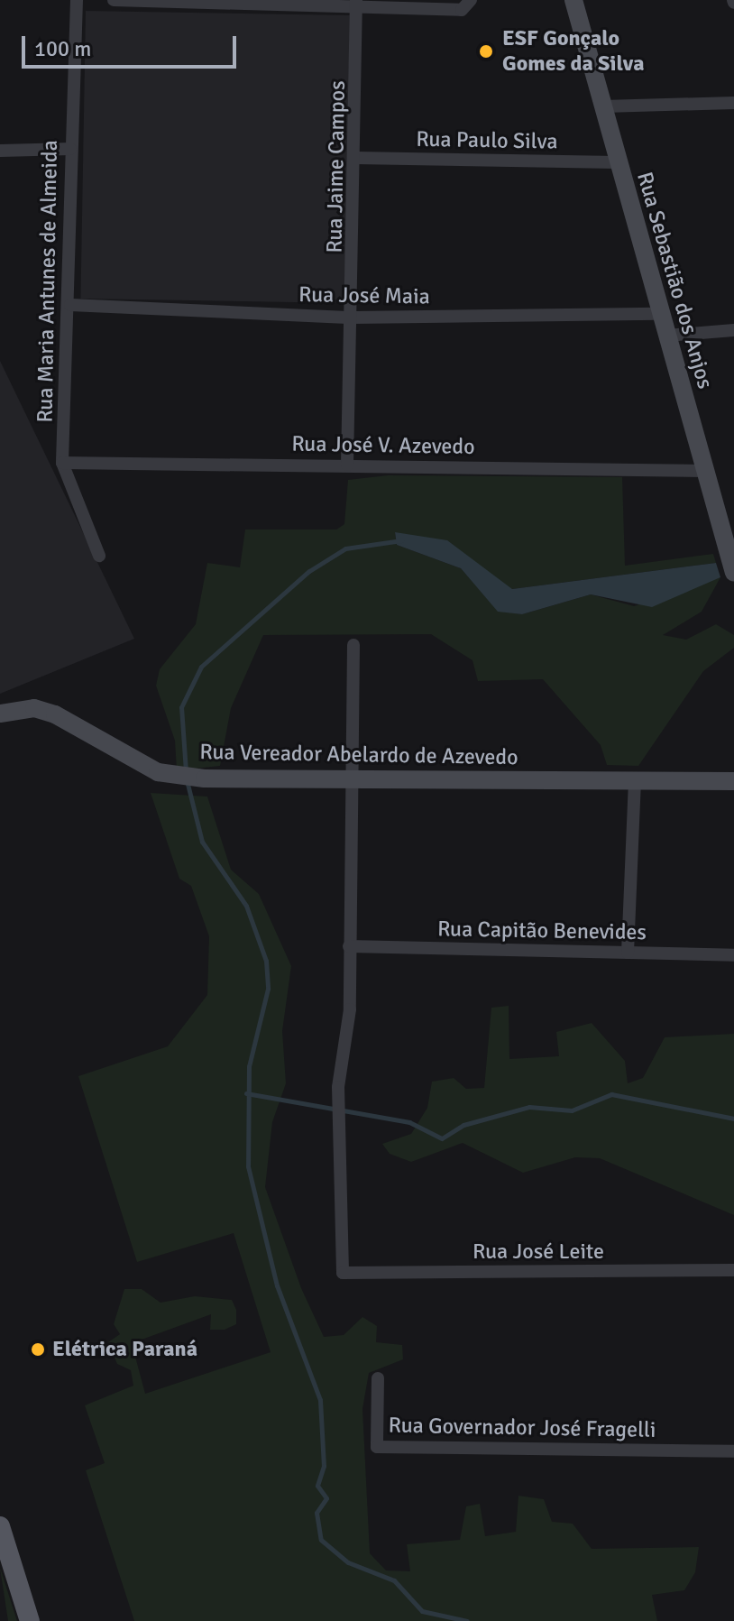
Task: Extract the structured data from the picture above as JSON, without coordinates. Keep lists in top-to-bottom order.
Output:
{
  "streets": {
    "street": [
      "Rua Paulo Silva",
      "Rua Jaime Campos",
      "Rua Sebastião dos Anjos",
      "Rua Maria Antunes de Almeida",
      "Rua José Maia",
      "Rua José V. Azevedo",
      "Rua Vereador Abelardo de Azevedo",
      "Rua Capitão Benevides",
      "Rua José Leite",
      "Rua Governador José Fragelli"
    ]
  },
  "crossings": [
    ["Rua Paulo Silva", "Rua Jaime Campos"],
    ["Rua Paulo Silva", "Rua Sebastião dos Anjos"],
    ["Rua Jaime Campos", "Rua José Maia"],
    ["Rua Jaime Campos", "Rua José V. Azevedo"],
    ["Rua Sebastião dos Anjos", "Rua José Maia"],
    ["Rua Sebastião dos Anjos", "Rua José V. Azevedo"],
    ["Rua Maria Antunes de Almeida", "Rua José Maia"],
    ["Rua Maria Antunes de Almeida", "Rua José V. Azevedo"],
    ["Rua Capitão Benevides", "Rua José Leite"]
  ],
  "places": ["ESF Gonçalo Gomes da Silva", "Elétrica Paraná"],
  "scale_bar": "100 m"
}
